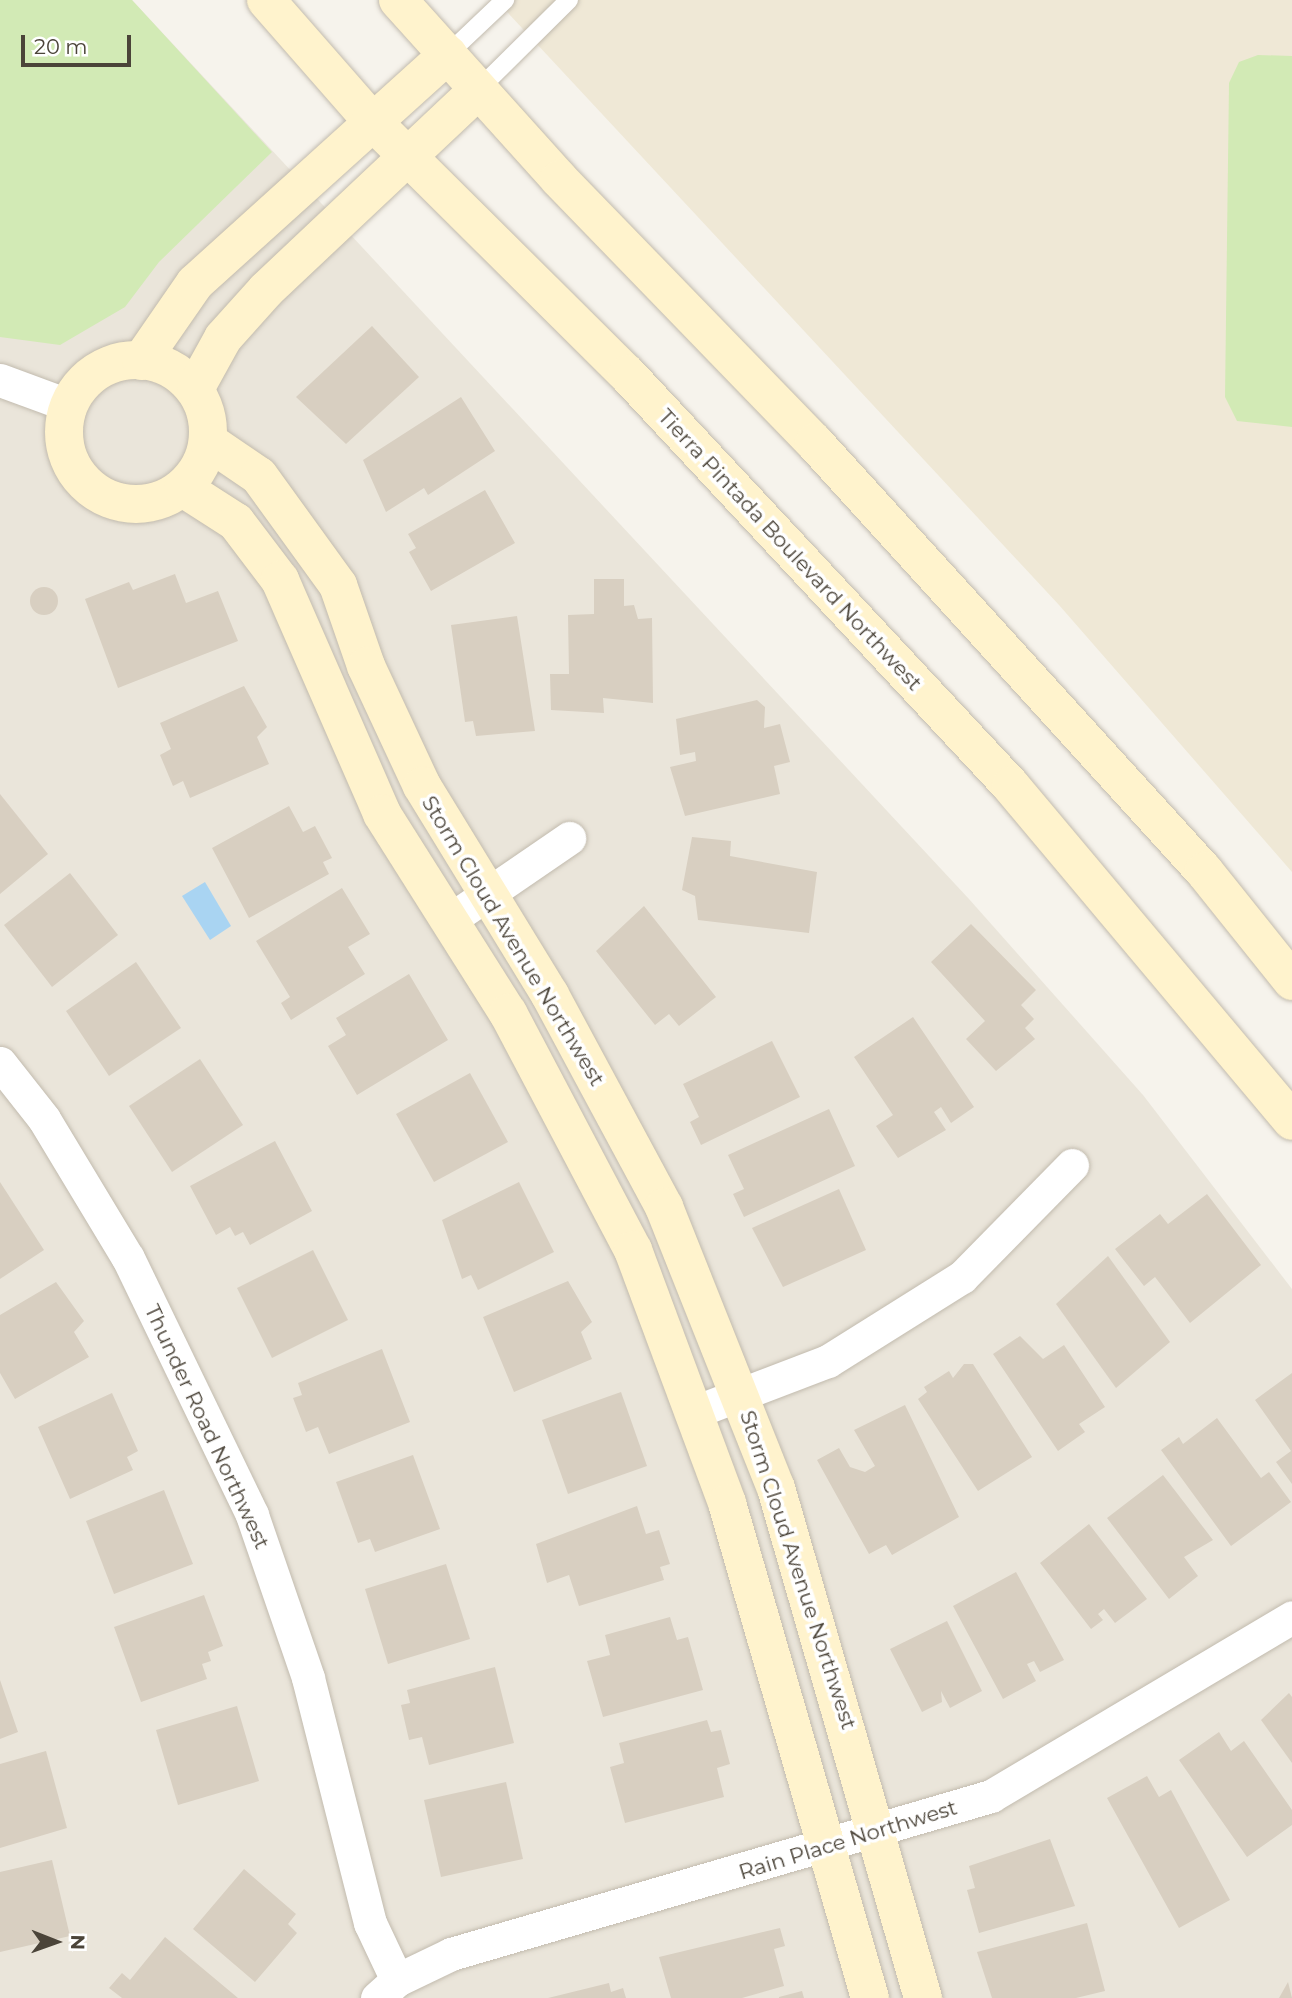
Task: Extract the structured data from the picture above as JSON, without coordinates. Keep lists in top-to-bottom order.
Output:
{
  "streets": {
    "street": [
      "Tierra Pintada Boulevard Northwest",
      "Storm Cloud Avenue Northwest",
      "Thunder Road Northwest",
      "Rain Place Northwest"
    ]
  },
  "crossings": [
    ["Storm Cloud Avenue Northwest", "Rain Place Northwest"],
    ["Thunder Road Northwest", "Rain Place Northwest"]
  ],
  "scale_bar": "20 m",
  "north": "right"
}
